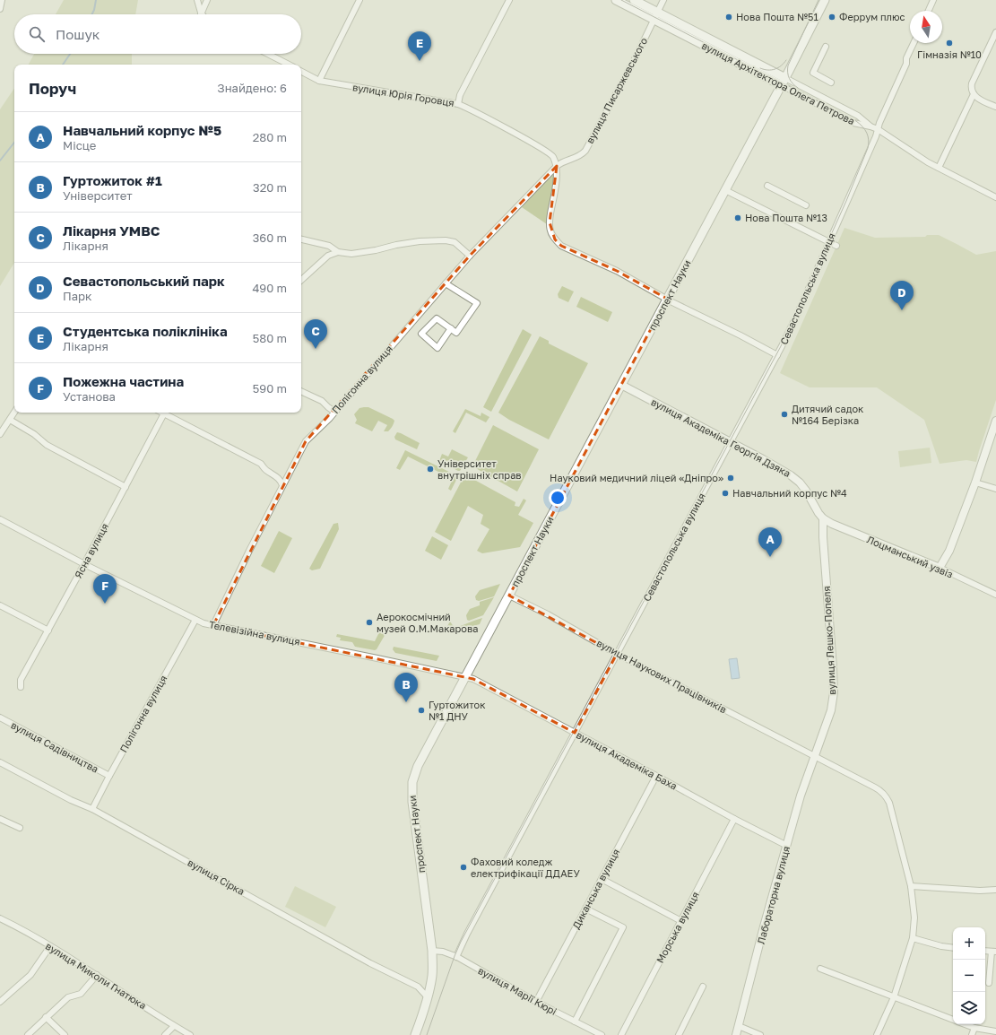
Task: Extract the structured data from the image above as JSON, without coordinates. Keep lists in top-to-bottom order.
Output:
{
  "streets": {
    "main road": [
      "вулиця Архітектора Олега Петрова",
      "проспект Науки",
      "вулиця Академіка Георгія Дзяка",
      "Лоцманський узвіз",
      "вулиця Лешко-Попеля",
      "Лабораторна вулиця"
    ],
    "street": [
      "вулиця Писаржевського",
      "вулиця Юрія Горовця",
      "Севастопольська вулиця",
      "Полігонна вулиця",
      "Ясна вулиця",
      "Телевізійна вулиця",
      "вулиця Наукових Працівників",
      "вулиця Садівництва",
      "вулиця Академіка Баха",
      "вулиця Сірка",
      "Диканська вулиця",
      "Морська вулиця",
      "вулиця Миколи Гнатюка",
      "вулиця Марії Кюрі"
    ]
  },
  "crossings": [
    ["вулиця Архітектора Олега Петрова", "вулиця Писаржевського"],
    ["вулиця Архітектора Олега Петрова", "Севастопольська вулиця"],
    ["вулиця Архітектора Олега Петрова", "проспект Науки"],
    ["вулиця Писаржевського", "вулиця Юрія Горовця"],
    ["вулиця Писаржевського", "Полігонна вулиця"],
    ["вулиця Юрія Горовця", "Полігонна вулиця"],
    ["Севастопольська вулиця", "вулиця Академіка Георгія Дзяка"],
    ["Севастопольська вулиця", "вулиця Наукових Працівників"],
    ["Севастопольська вулиця", "вулиця Академіка Баха"],
    ["Севастопольська вулиця", "вулиця Марії Кюрі"],
    ["проспект Науки", "вулиця Академіка Георгія Дзяка"],
    ["проспект Науки", "Телевізійна вулиця"],
    ["проспект Науки", "вулиця Наукових Працівників"],
    ["проспект Науки", "вулиця Академіка Баха"],
    ["проспект Науки", "вулиця Сірка"],
    ["проспект Науки", "вулиця Марії Кюрі"],
    ["Полігонна вулиця", "Телевізійна вулиця"],
    ["Полігонна вулиця", "вулиця Садівництва"],
    ["Полігонна вулиця", "вулиця Сірка"],
    ["вулиця Академіка Георгія Дзяка", "Лоцманський узвіз"],
    ["вулиця Академіка Георгія Дзяка", "вулиця Лешко-Попеля"],
    ["Ясна вулиця", "Телевізійна вулиця"],
    ["Лоцманський узвіз", "вулиця Лешко-Попеля"],
    ["Телевізійна вулиця", "вулиця Академіка Баха"],
    ["вулиця Лешко-Попеля", "вулиця Наукових Працівників"],
    ["вулиця Лешко-Попеля", "Лабораторна вулиця"],
    ["вулиця Наукових Працівників", "Лабораторна вулиця"],
    ["вулиця Академіка Баха", "Диканська вулиця"],
    ["вулиця Академіка Баха", "Лабораторна вулиця"],
    ["вулиця Академіка Баха", "Морська вулиця"],
    ["Диканська вулиця", "вулиця Марії Кюрі"]
  ],
  "places": [
    "Нова Пошта №51",
    "Феррум плюс",
    "Гімназія №10",
    "Нова Пошта №13",
    "Дитячий садок №164 Берізка",
    "Університет внутрішніх справ",
    "Науковий медичний ліцей «Дніпро»",
    "Навчальний корпус №4",
    "Аерокосмічний музей О.М.Макарова",
    "Гуртожиток №1 ДНУ",
    "Фаховий коледж електрифікації ДДАЕУ"
  ],
  "north": "top",
  "page": {
    "search": "Пошук",
    "pins": [
      "E",
      "D",
      "C",
      "A",
      "F",
      "B"
    ],
    "heading": ["Поруч", "Знайдено: 6"],
    "list": [
      {
        "mark": "A",
        "name": "Навчальний корпус №5",
        "note": "Місце",
        "value": "280 m"
      },
      {
        "mark": "B",
        "name": "Гуртожиток #1",
        "note": "Університет",
        "value": "320 m"
      },
      {
        "mark": "C",
        "name": "Лікарня УМВС",
        "note": "Лікарня",
        "value": "360 m"
      },
      {
        "mark": "D",
        "name": "Севастопольський парк",
        "note": "Парк",
        "value": "490 m"
      },
      {
        "mark": "E",
        "name": "Студентська поліклініка",
        "note": "Лікарня",
        "value": "580 m"
      },
      {
        "mark": "F",
        "name": "Пожежна частина",
        "note": "Установа",
        "value": "590 m"
      }
    ],
    "map_buttons": ["+", "−"]
  }
}
